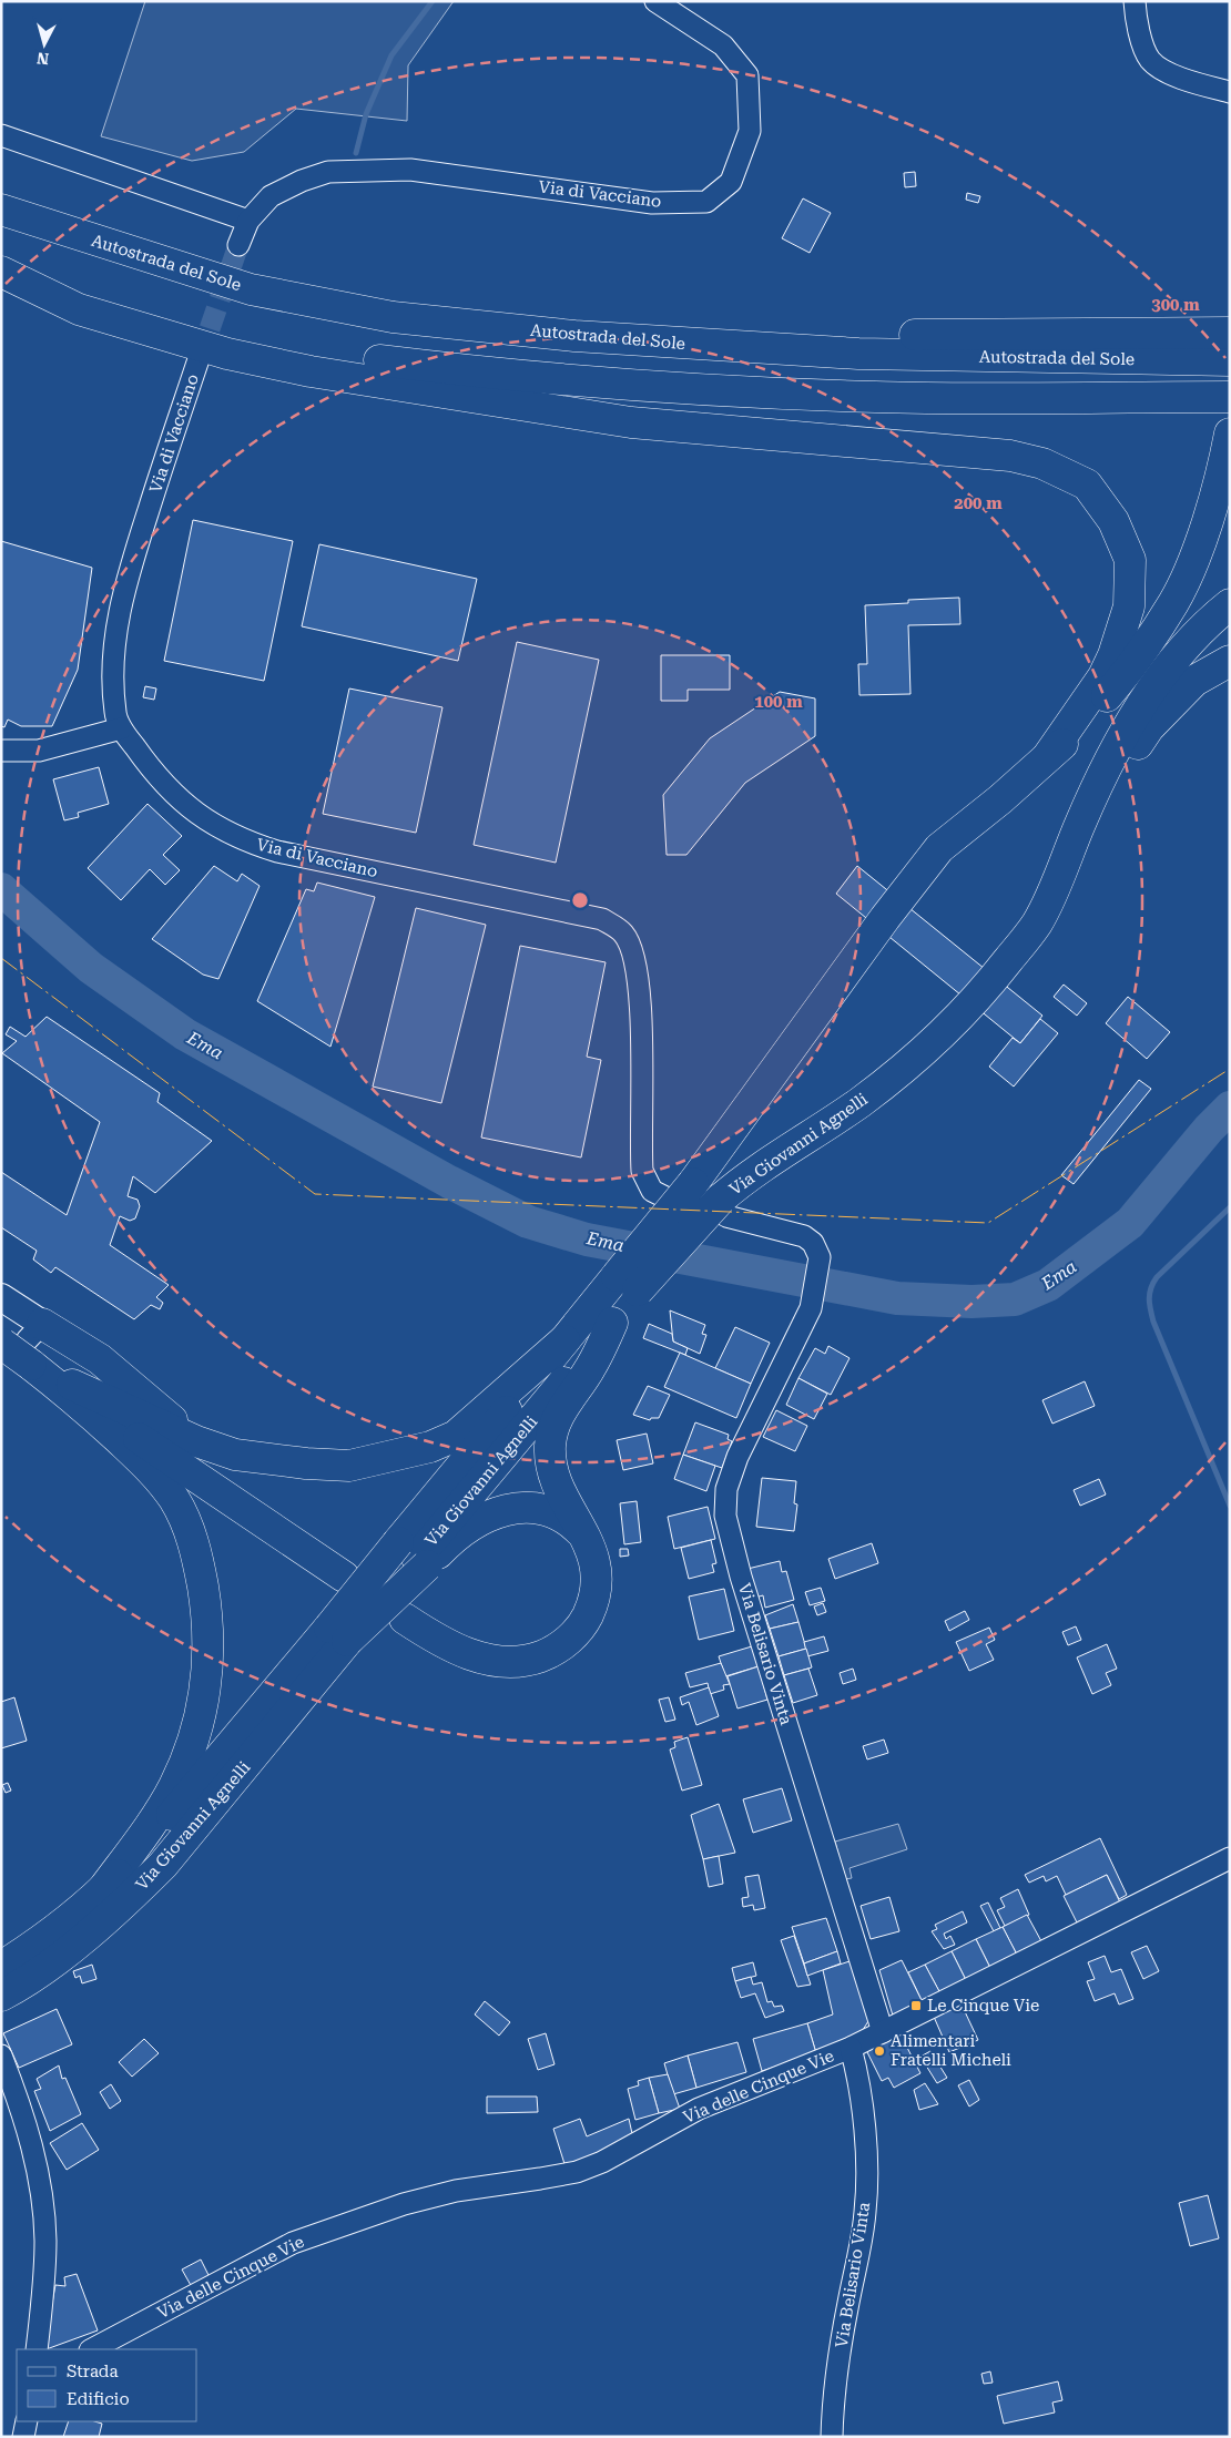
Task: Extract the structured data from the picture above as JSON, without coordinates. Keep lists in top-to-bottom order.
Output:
{
  "streets": {
    "highway": ["Autostrada del Sole", "Via Giovanni Agnelli"],
    "street": ["Via di Vacciano", "Via Belisario Vinta", "Via delle Cinque Vie"]
  },
  "crossings": [
    ["Via Giovanni Agnelli", "Via Belisario Vinta"],
    ["Via Belisario Vinta", "Via delle Cinque Vie"]
  ],
  "water": ["Ema"],
  "places": {
    "transit": ["Le Cinque Vie"],
    "other": ["Alimentari Fratelli Micheli"]
  },
  "legend": ["Strada", "Edificio"],
  "north": "bottom",
  "rings": ["300 m", "200 m", "100 m"]
}
